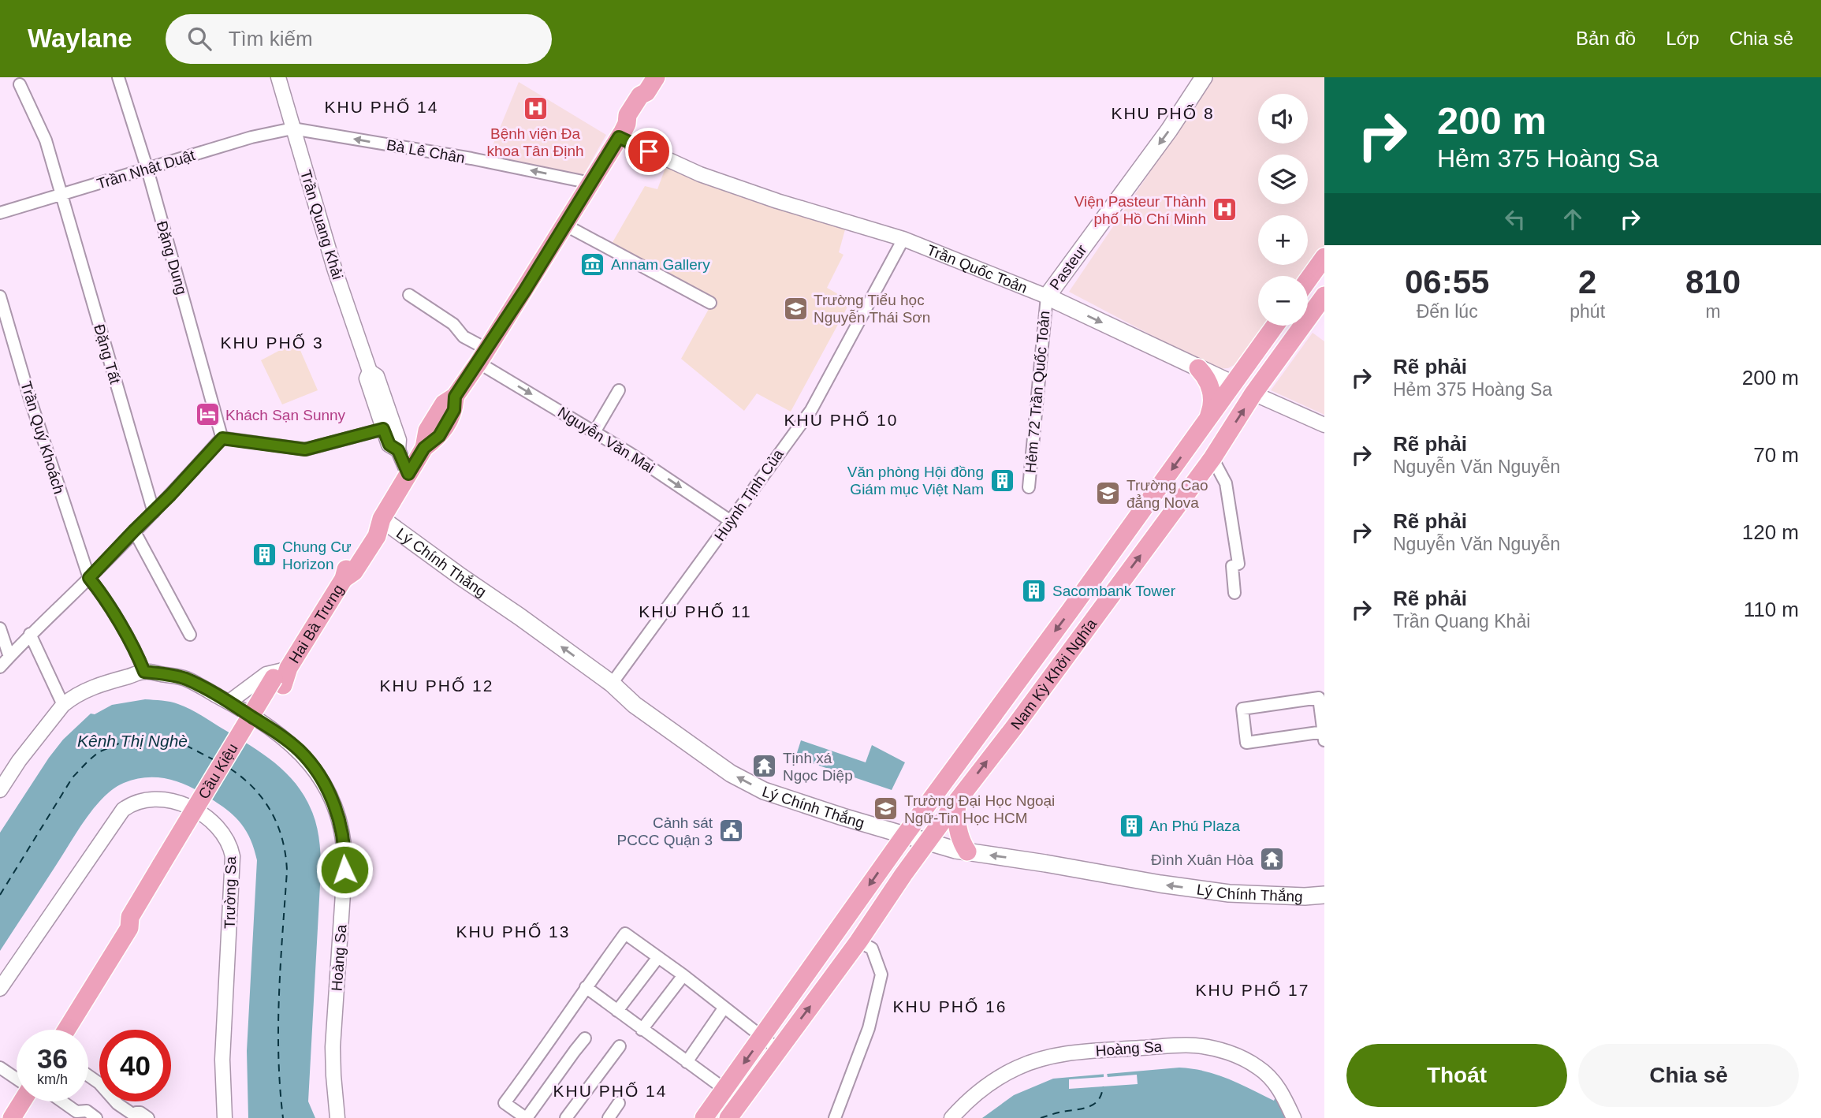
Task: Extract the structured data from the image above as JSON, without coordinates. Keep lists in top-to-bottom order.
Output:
{
  "streets": {
    "main road": [
      "Pasteur",
      "Trần Quốc Toản",
      "Lý Chính Thắng",
      "Hai Bà Trưng",
      "Nam Kỳ Khởi Nghĩa",
      "Cầu Kiệu"
    ],
    "street": [
      "Bà Lê Chân",
      "Trần Nhật Duật",
      "Trần Quang Khải",
      "Đặng Dung",
      "Ðặng Tất",
      "Hẻm 72 Trần Quốc Toản",
      "Trần Quý Khoách",
      "Nguyễn Văn Mai",
      "Huỳnh Tịnh Của",
      "Trường Sa",
      "Hoàng Sa"
    ]
  },
  "crossings": [
    ["Bà Lê Chân", "Trần Nhật Duật"],
    ["Bà Lê Chân", "Trần Quang Khải"],
    ["Bà Lê Chân", "Hai Bà Trưng"],
    ["Trần Nhật Duật", "Trần Quang Khải"],
    ["Trần Nhật Duật", "Đặng Dung"],
    ["Trần Nhật Duật", "Ðặng Tất"],
    ["Trần Quang Khải", "Hai Bà Trưng"],
    ["Pasteur", "Trần Quốc Toản"],
    ["Pasteur", "Hẻm 72 Trần Quốc Toản"],
    ["Trần Quốc Toản", "Hẻm 72 Trần Quốc Toản"],
    ["Trần Quốc Toản", "Huỳnh Tịnh Của"],
    ["Trần Quốc Toản", "Hai Bà Trưng"],
    ["Trần Quốc Toản", "Nam Kỳ Khởi Nghĩa"],
    ["Trần Quý Khoách", "Hoàng Sa"],
    ["Nguyễn Văn Mai", "Huỳnh Tịnh Của"],
    ["Nguyễn Văn Mai", "Hai Bà Trưng"],
    ["Huỳnh Tịnh Của", "Lý Chính Thắng"],
    ["Lý Chính Thắng", "Hai Bà Trưng"],
    ["Lý Chính Thắng", "Nam Kỳ Khởi Nghĩa"],
    ["Hai Bà Trưng", "Cầu Kiệu"]
  ],
  "one_way": [
    "Bà Lê Chân",
    "Pasteur",
    "Nguyễn Văn Mai",
    "Lý Chính Thắng"
  ],
  "districts": [
    "KHU PHỐ 14",
    "KHU PHỐ 8",
    "KHU PHỐ 3",
    "KHU PHỐ 10",
    "KHU PHỐ 11",
    "KHU PHỐ 12",
    "KHU PHỐ 13",
    "KHU PHỐ 17",
    "KHU PHỐ 16",
    "KHU PHỐ 14"
  ],
  "water": ["Kênh Thị Nghè"],
  "places": {
    "hospital": ["Bệnh viện Đa khoa Tân Định", "Viện Pasteur Thành phố Hồ Chí Minh"],
    "museum": ["Annam Gallery"],
    "school or university": ["Trường Tiểu học Nguyễn Thái Sơn", "Trường Cao đẳng Nova", "Trường Đại Học Ngoại Ngữ-Tin Học HCM"],
    "hotel": ["Khách Sạn Sunny"],
    "building": [
      "Văn phòng Hội đồng Giám mục Việt Nam",
      "Chung Cư Horizon",
      "Sacombank Tower",
      "An Phú Plaza"
    ],
    "temple": ["Tịnh xá Ngọc Diệp", "Đình Xuân Hòa"],
    "public building": ["Cảnh sát PCCC Quận 3"]
  },
  "page": {
    "header": "Waylane",
    "search": "Tìm kiếm",
    "nav": ["Bản đồ", "Lớp", "Chia sẻ"],
    "turn": ["200 m", "Hẻm 375 Hoàng Sa"],
    "map_buttons": ["+", "−"],
    "eta": [
      "06:55",
      "Đến lúc",
      "2",
      "phút",
      "810",
      "m"
    ],
    "list": [
      {
        "name": "Rẽ phải",
        "note": "Hẻm 375 Hoàng Sa",
        "value": "200 m"
      },
      {
        "name": "Rẽ phải",
        "note": "Nguyễn Văn Nguyễn",
        "value": "70 m"
      },
      {
        "name": "Rẽ phải",
        "note": "Nguyễn Văn Nguyễn",
        "value": "120 m"
      },
      {
        "name": "Rẽ phải",
        "note": "Trần Quang Khải",
        "value": "110 m"
      }
    ],
    "speed": "36 km/h",
    "limit": "40",
    "buttons": ["Thoát", "Chia sẻ"]
  }
}
